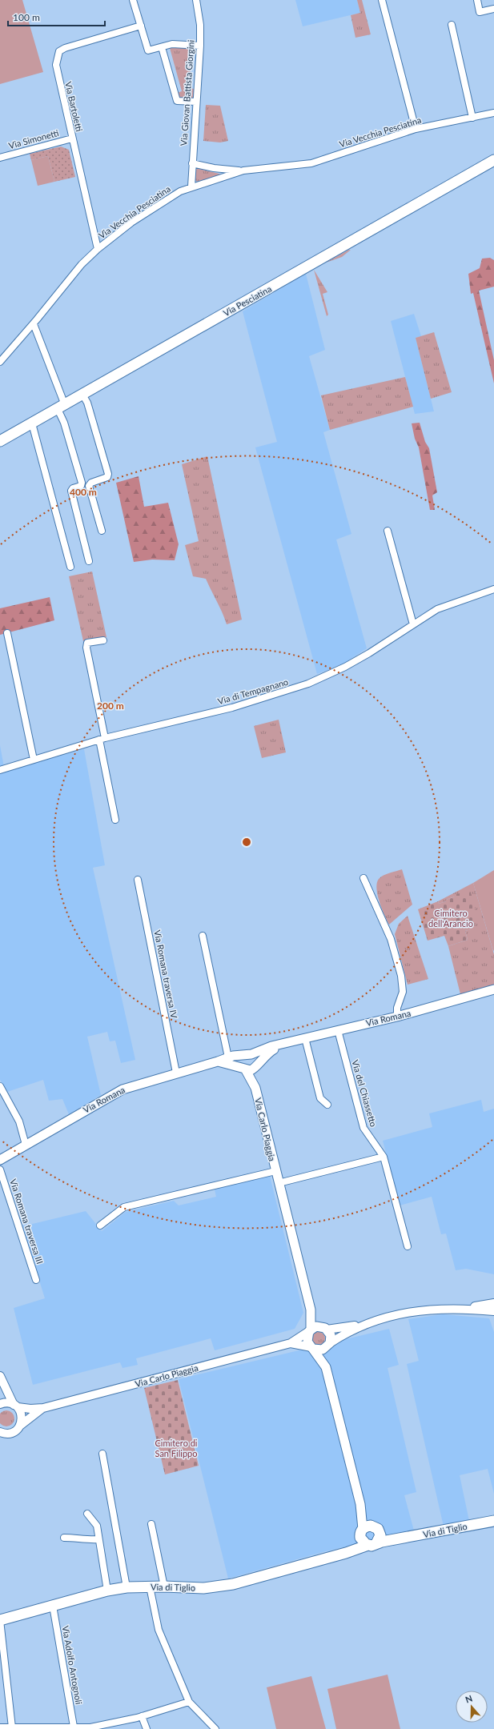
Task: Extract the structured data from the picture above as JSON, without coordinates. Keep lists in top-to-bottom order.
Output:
{
  "streets": {
    "main road": [
      "Via Pesciatina",
      "Via Romana",
      "Via Carlo Piaggia",
      "Via di Tiglio"
    ],
    "street": [
      "Via Giovan Battista Giorgini",
      "Via Bartoletti",
      "Via Vecchia Pesciatina",
      "Via Simonetti",
      "Via di Tempagnano",
      "Via Romana traversa IV",
      "Via del Chiassetto",
      "Via Romana traversa III",
      "Via Adolfo Antognoli"
    ]
  },
  "crossings": [
    ["Via Giovan Battista Giorgini", "Via Vecchia Pesciatina"],
    ["Via Bartoletti", "Via Vecchia Pesciatina"],
    ["Via Bartoletti", "Via Simonetti"],
    ["Via Romana traversa IV", "Via Romana"],
    ["Via Romana", "Via del Chiassetto"],
    ["Via Romana", "Via Carlo Piaggia"],
    ["Via Carlo Piaggia", "Via di Tiglio"],
    ["Via di Tiglio", "Via Adolfo Antognoli"]
  ],
  "parks": ["Cimitero dell'Arancio", "Cimitero di San Filippo"],
  "scale_bar": "100 m",
  "north": "top",
  "rings": ["400 m", "200 m"]
}
